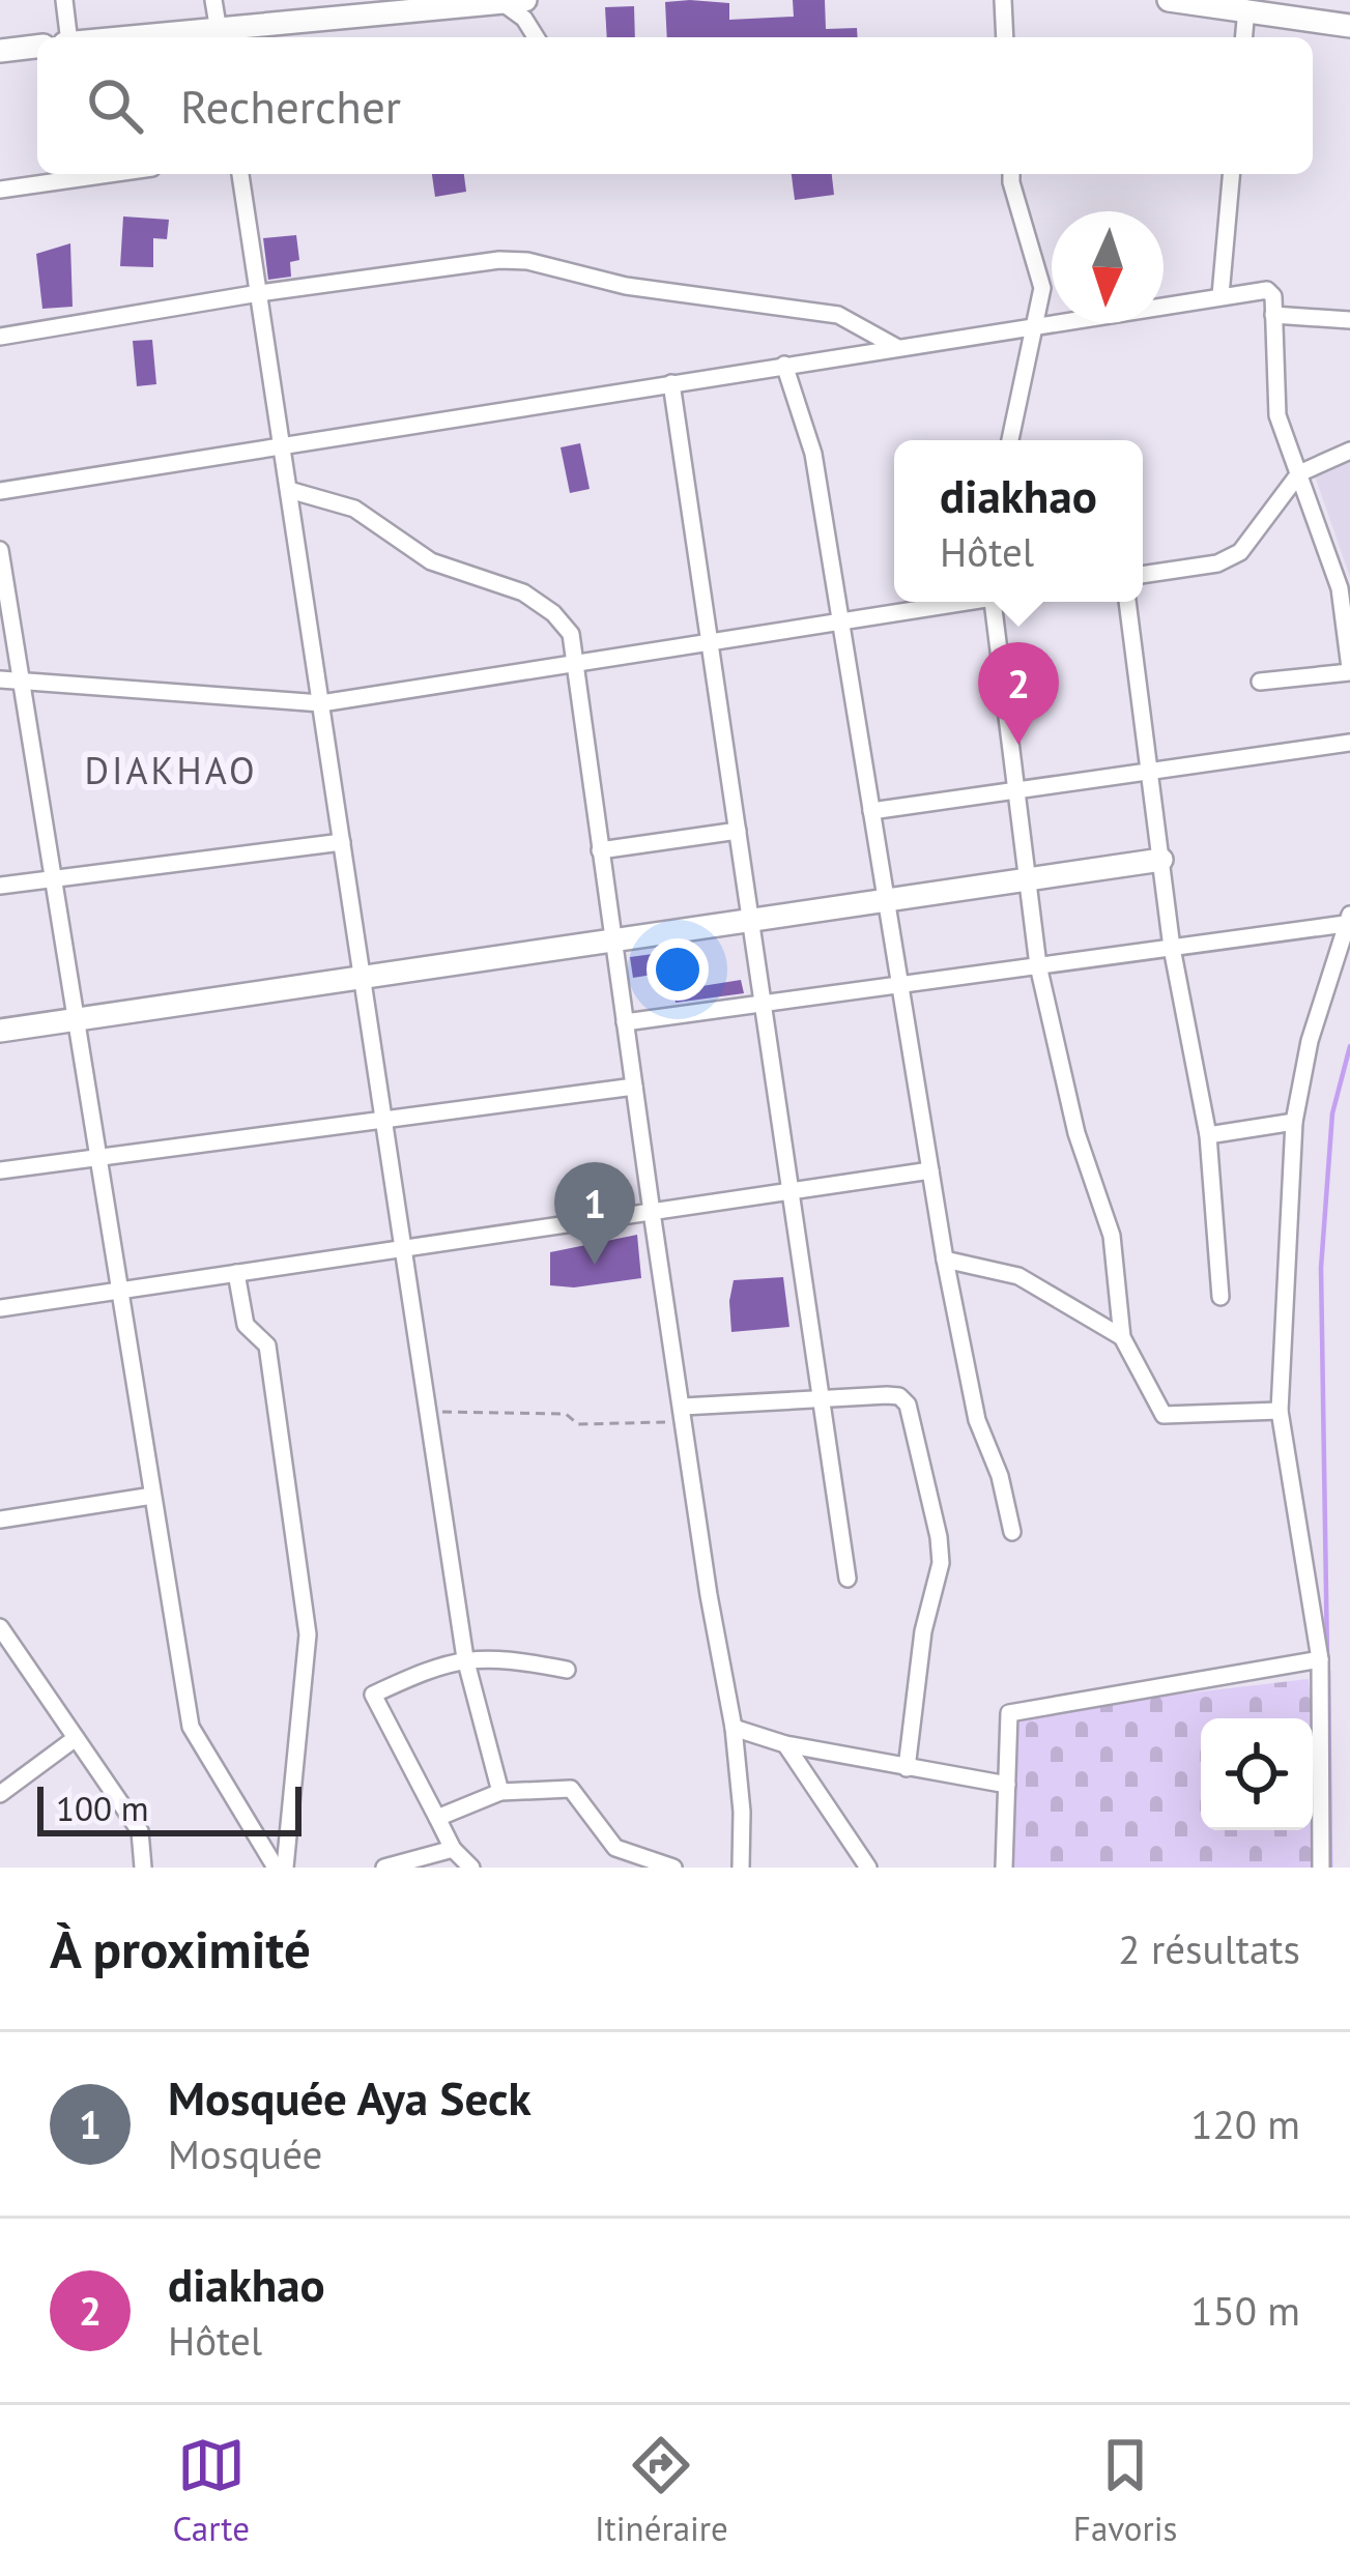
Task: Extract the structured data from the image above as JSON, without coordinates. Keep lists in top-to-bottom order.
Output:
{
  "districts": ["DIAKHAO"],
  "scale_bar": "100 m",
  "north": "bottom",
  "page": {
    "search": "Rechercher",
    "popup": ["diakhao", "Hôtel"],
    "pins": ["2", "1"],
    "scale": "100 m",
    "heading": ["À proximité", "2 résultats"],
    "list": [
      {
        "mark": "1",
        "name": "Mosquée Aya Seck",
        "note": "Mosquée",
        "value": "120 m"
      },
      {
        "mark": "2",
        "name": "diakhao",
        "note": "Hôtel",
        "value": "150 m"
      }
    ],
    "nav": ["Carte", "Itinéraire", "Favoris"]
  }
}
